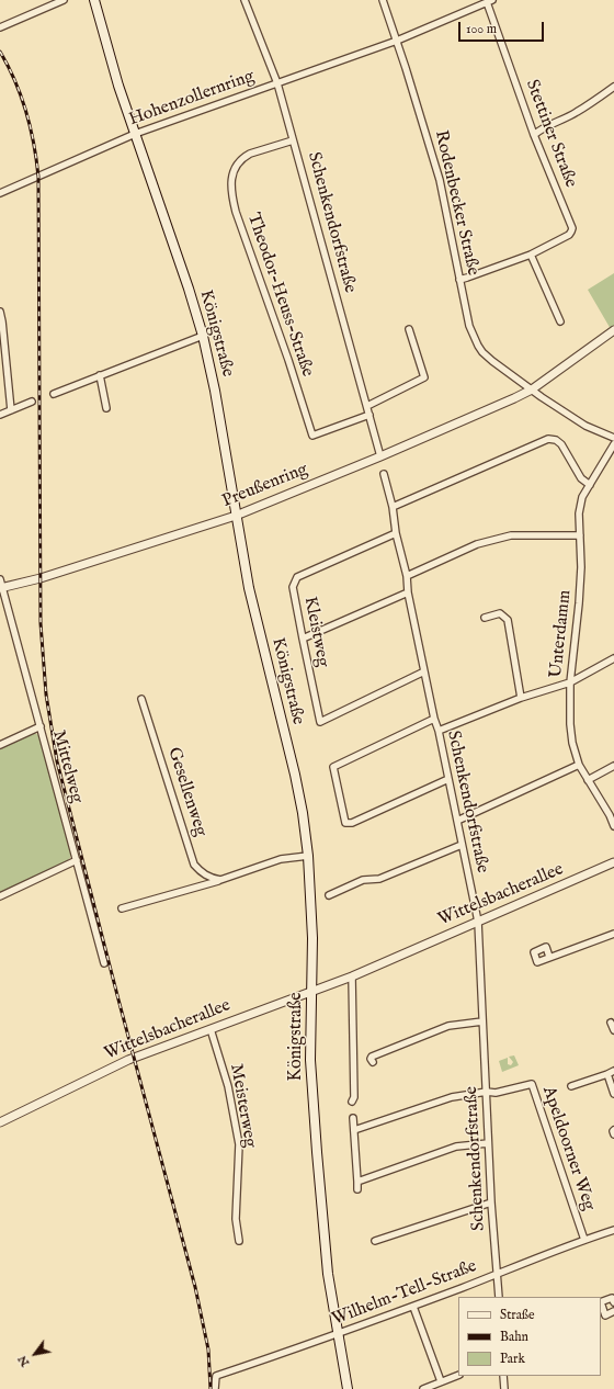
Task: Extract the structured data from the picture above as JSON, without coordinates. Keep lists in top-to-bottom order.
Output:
{
  "streets": {
    "main road": ["Königstraße"],
    "street": [
      "Hohenzollernring",
      "Stettiner Straße",
      "Rodenbecker Straße",
      "Schenkendorfstraße",
      "Theodor-Heuss-Straße",
      "Preußenring",
      "Kleistweg",
      "Unterdamm",
      "Mittelweg",
      "Gesellenweg",
      "Wittelsbacherallee",
      "Meisterweg",
      "Apeldoorner Weg",
      "Wilhelm-Tell-Straße"
    ]
  },
  "crossings": [
    ["Hohenzollernring", "Stettiner Straße"],
    ["Hohenzollernring", "Rodenbecker Straße"],
    ["Hohenzollernring", "Schenkendorfstraße"],
    ["Hohenzollernring", "Königstraße"],
    ["Stettiner Straße", "Rodenbecker Straße"],
    ["Rodenbecker Straße", "Preußenring"],
    ["Schenkendorfstraße", "Theodor-Heuss-Straße"],
    ["Schenkendorfstraße", "Preußenring"],
    ["Schenkendorfstraße", "Kleistweg"],
    ["Schenkendorfstraße", "Wittelsbacherallee"],
    ["Schenkendorfstraße", "Apeldoorner Weg"],
    ["Schenkendorfstraße", "Wilhelm-Tell-Straße"],
    ["Königstraße", "Preußenring"],
    ["Königstraße", "Wittelsbacherallee"],
    ["Königstraße", "Wilhelm-Tell-Straße"],
    ["Preußenring", "Mittelweg"],
    ["Wittelsbacherallee", "Meisterweg"],
    ["Apeldoorner Weg", "Wilhelm-Tell-Straße"]
  ],
  "legend": ["Straße", "Bahn", "Park"],
  "scale_bar": "100 m",
  "north": "bottom left"
}
